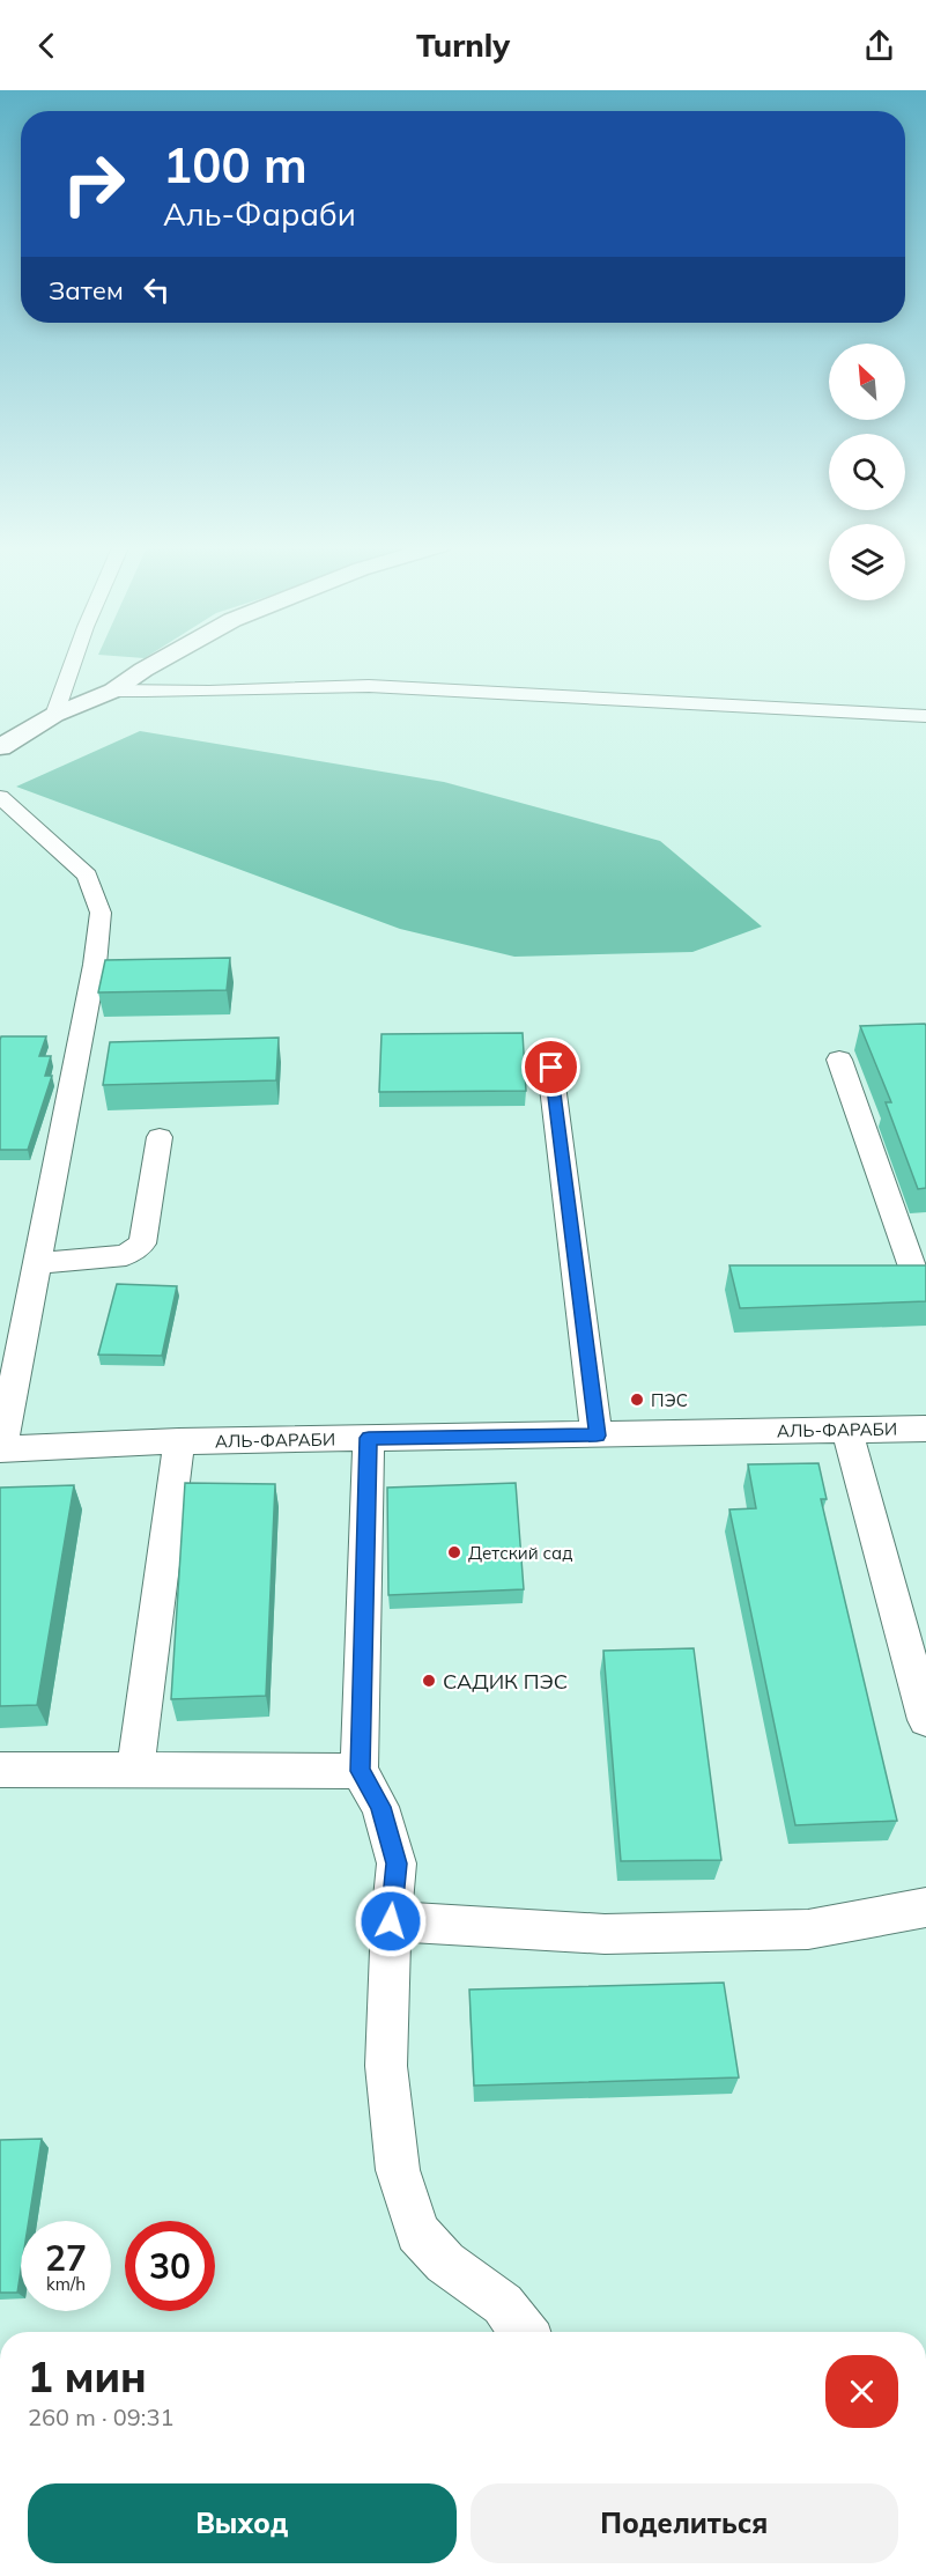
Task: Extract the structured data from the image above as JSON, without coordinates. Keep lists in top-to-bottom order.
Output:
{
  "streets": {
    "street": ["АЛЬ-ФАРАБИ"]
  },
  "places": ["ПЭС", "Детский сад", "САДИК ПЭС"],
  "north": "top left",
  "page": {
    "header": "Turnly",
    "turn": ["100 m", "Аль-Фараби"],
    "then": "Затем",
    "speed": "27 km/h",
    "limit": "30",
    "heading": ["1 мин", "260 m · 09:31"],
    "buttons": ["Выход", "Поделиться"]
  }
}
